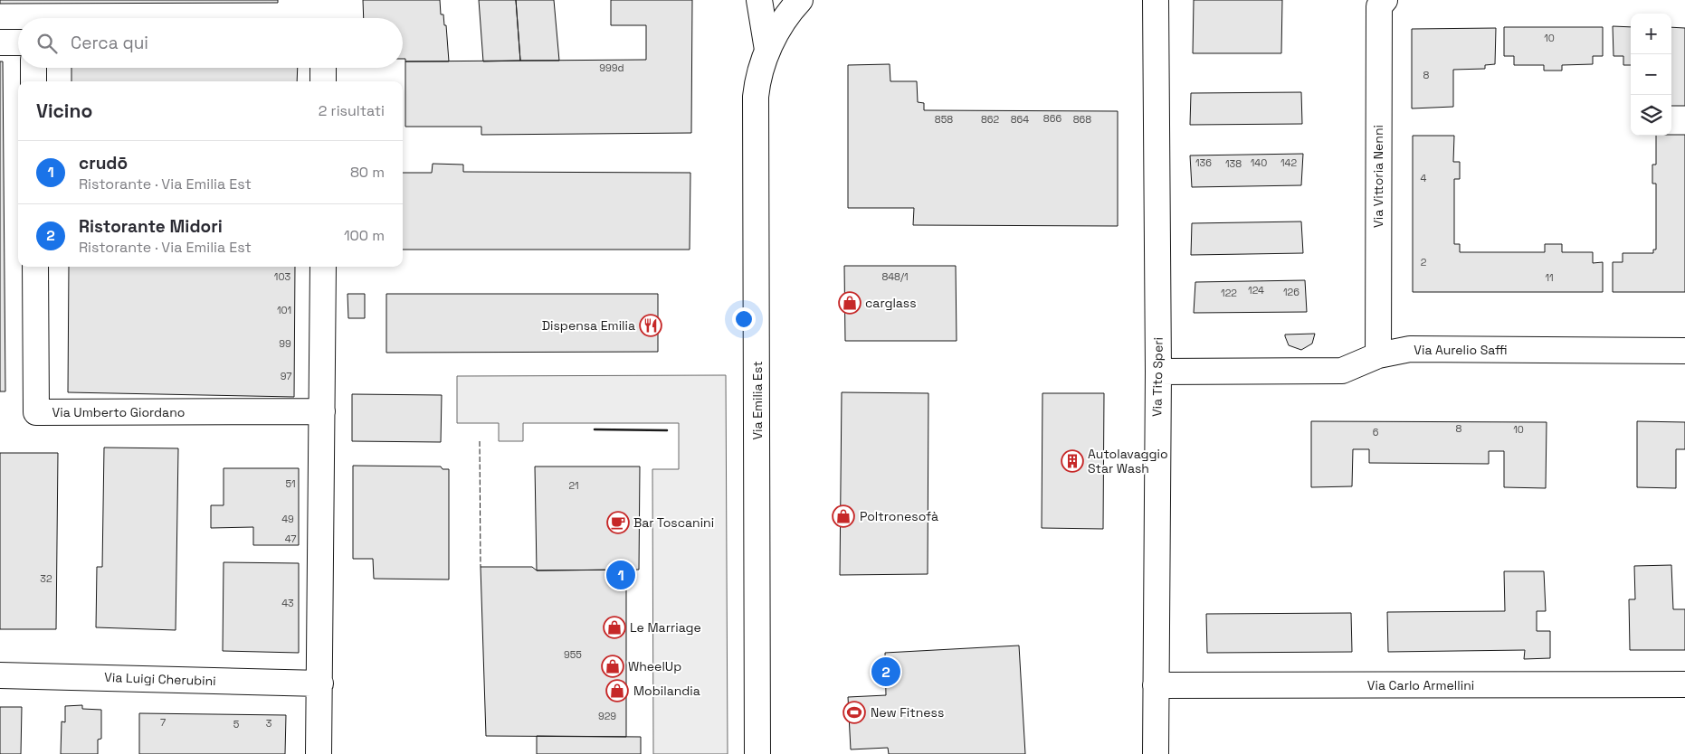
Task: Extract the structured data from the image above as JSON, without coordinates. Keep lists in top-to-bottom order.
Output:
{
  "streets": {
    "street": [
      "Via Vittoria Nenni",
      "Via Aurelio Saffi",
      "Via Tito Speri",
      "Via Emilia Est",
      "Via Umberto Giordano",
      "Via Luigi Cherubini",
      "Via Carlo Armellini"
    ]
  },
  "crossings": [
    ["Via Vittoria Nenni", "Via Aurelio Saffi"],
    ["Via Aurelio Saffi", "Via Tito Speri"],
    ["Via Tito Speri", "Via Carlo Armellini"]
  ],
  "places": {
    "shop": [
      "carglass",
      "Poltronesofà",
      "Le Marriage",
      "WheelUp",
      "Mobilandia"
    ],
    "restaurant": ["Dispensa Emilia"],
    "building": ["Autolavaggio Star Wash"],
    "cafe": ["Bar Toscanini"],
    "sports": ["New Fitness"]
  },
  "house_numbers": [
    "10",
    "999d",
    "8",
    "866",
    "858",
    "862",
    "864",
    "868",
    "136",
    "140",
    "142",
    "138",
    "4",
    "2",
    "103",
    "848/1",
    "11",
    "124",
    "126",
    "122",
    "101",
    "99",
    "97",
    "8",
    "10",
    "6",
    "51",
    "21",
    "49",
    "47",
    "32",
    "43",
    "955",
    "929",
    "7",
    "3",
    "5"
  ],
  "page": {
    "map_buttons": ["+", "−"],
    "search": "Cerca qui",
    "heading": ["Vicino", "2 risultati"],
    "list": [
      {
        "mark": "1",
        "name": "crudō",
        "note": "Ristorante · Via Emilia Est",
        "value": "80 m"
      },
      {
        "mark": "2",
        "name": "Ristorante Midori",
        "note": "Ristorante · Via Emilia Est",
        "value": "100 m"
      }
    ],
    "pins": ["1", "2"]
  }
}
